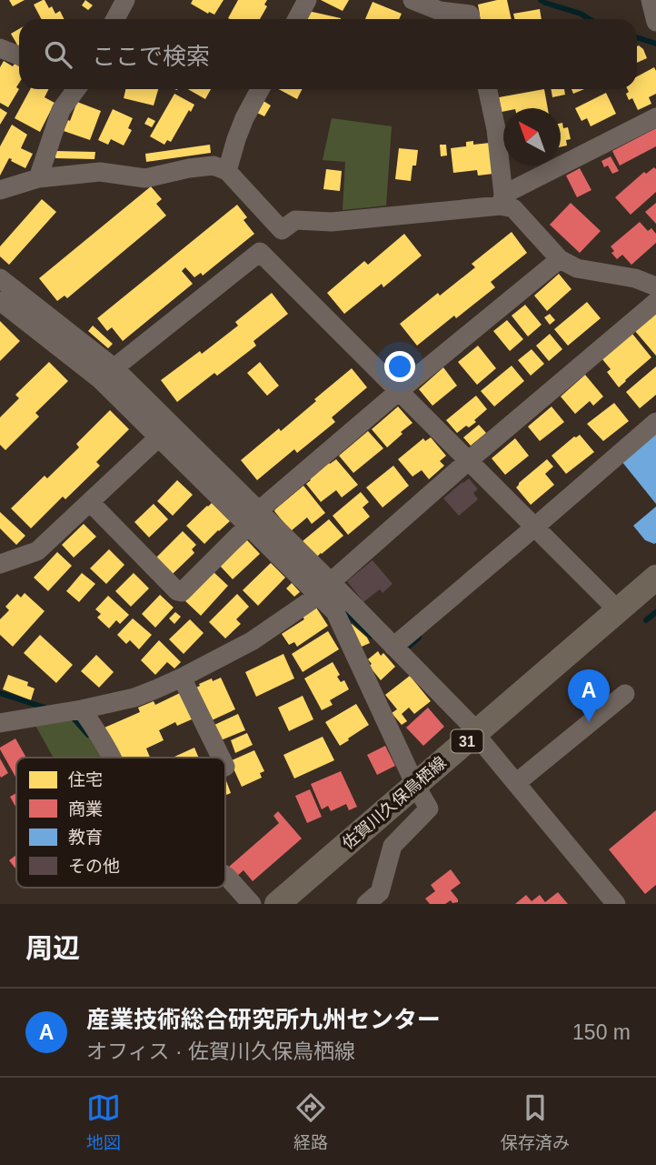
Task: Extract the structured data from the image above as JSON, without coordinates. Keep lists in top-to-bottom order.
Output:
{
  "streets": {
    "main road": ["31", "佐賀川久保鳥栖線"]
  },
  "legend": [
    "住宅",
    "商業",
    "教育",
    "その他"
  ],
  "north": "top left",
  "page": {
    "search": "ここで検索",
    "pins": "A",
    "heading": "周辺",
    "list": [
      {
        "mark": "A",
        "name": "産業技術総合研究所九州センター",
        "note": "オフィス · 佐賀川久保鳥栖線",
        "value": "150 m"
      }
    ],
    "nav": ["地図", "経路", "保存済み"]
  }
}
